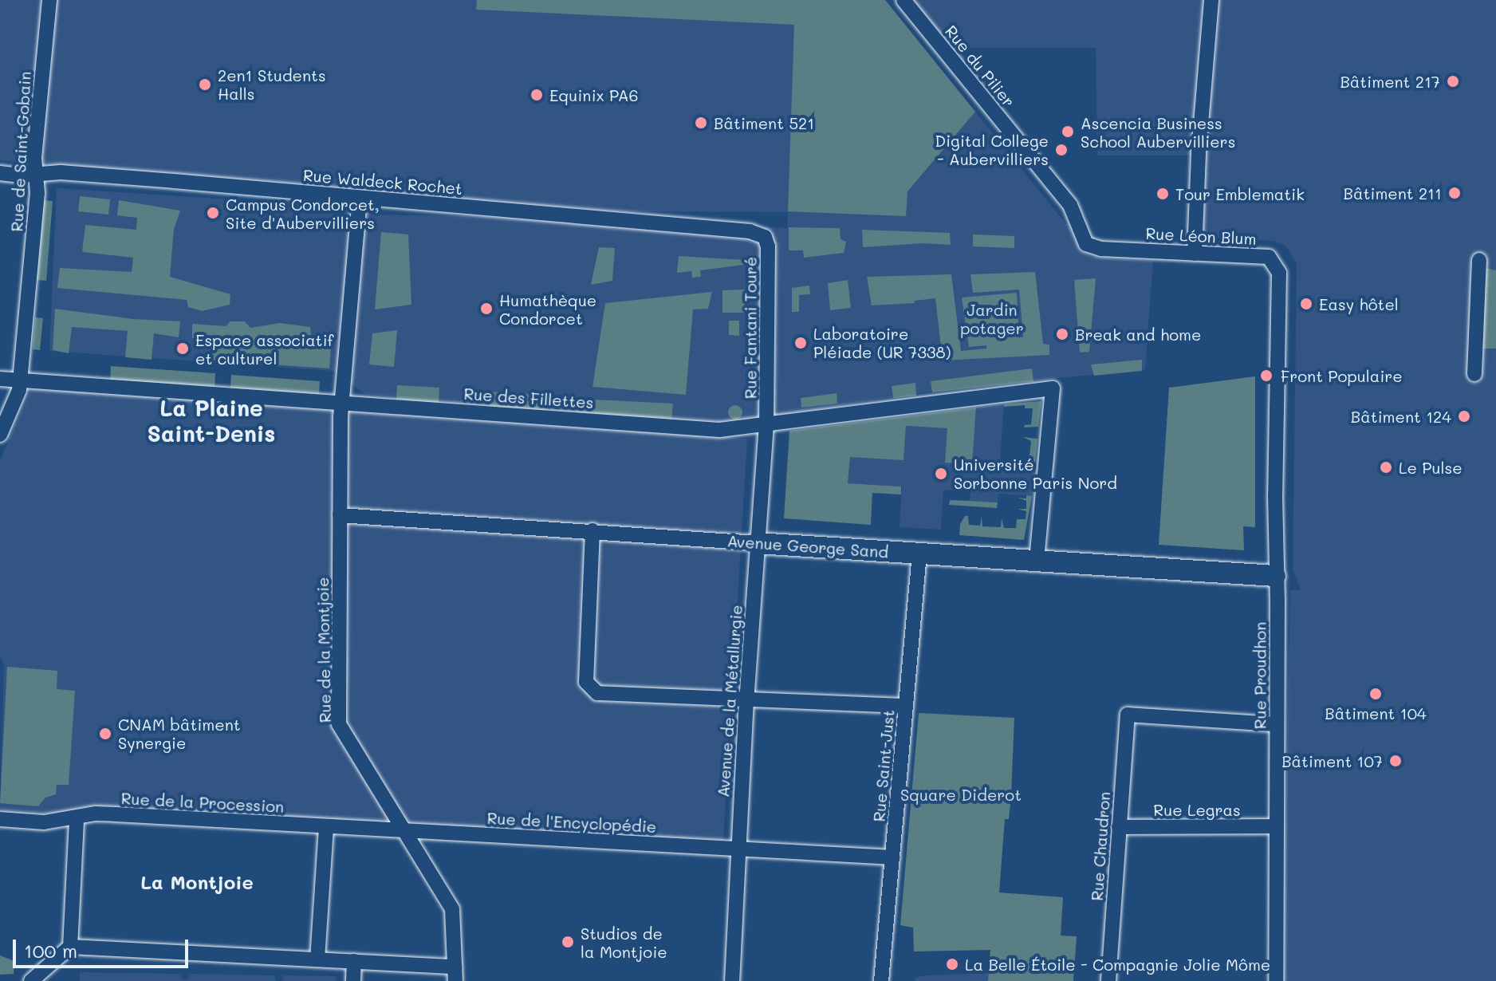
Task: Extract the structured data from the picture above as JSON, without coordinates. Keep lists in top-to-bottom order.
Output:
{
  "streets": {
    "street": [
      "Rue du Pilier",
      "Rue de Saint-Gobain",
      "Rue Waldeck Rochet",
      "Rue Léon Blum",
      "Rue Fantani Touré",
      "Rue des Fillettes",
      "Avenue George Sand",
      "Rue de la Montjoie",
      "Rue Proudhon",
      "Avenue de la Métallurgie",
      "Rue Saint-Just",
      "Rue de la Procession",
      "Rue Legras",
      "Rue de l'Encyclopédie",
      "Rue Chaudron"
    ]
  },
  "crossings": [
    ["Rue du Pilier", "Rue Léon Blum"],
    ["Rue de Saint-Gobain", "Rue Waldeck Rochet"],
    ["Rue de Saint-Gobain", "Rue des Fillettes"],
    ["Rue Waldeck Rochet", "Rue Fantani Touré"],
    ["Rue Waldeck Rochet", "Rue de la Montjoie"],
    ["Rue Léon Blum", "Rue Proudhon"],
    ["Rue Fantani Touré", "Rue des Fillettes"],
    ["Rue Fantani Touré", "Avenue de la Métallurgie"],
    ["Rue des Fillettes", "Avenue George Sand"],
    ["Rue des Fillettes", "Rue de la Montjoie"],
    ["Rue des Fillettes", "Avenue de la Métallurgie"],
    ["Avenue George Sand", "Rue de la Montjoie"],
    ["Avenue George Sand", "Rue Proudhon"],
    ["Avenue George Sand", "Avenue de la Métallurgie"],
    ["Avenue George Sand", "Rue Saint-Just"],
    ["Rue de la Montjoie", "Rue de la Procession"],
    ["Rue de la Montjoie", "Rue de l'Encyclopédie"],
    ["Rue Proudhon", "Rue Legras"],
    ["Rue Proudhon", "Rue Chaudron"],
    ["Avenue de la Métallurgie", "Rue de l'Encyclopédie"],
    ["Rue Saint-Just", "Rue de l'Encyclopédie"],
    ["Rue de la Procession", "Rue de l'Encyclopédie"],
    ["Rue Legras", "Rue Chaudron"]
  ],
  "districts": ["La Plaine Saint-Denis", "La Montjoie"],
  "parks": ["Jardin potager", "Square Diderot"],
  "places": [
    "Bâtiment 217",
    "2en1 Students Halls",
    "Equinix PA6",
    "Bâtiment 521",
    "Ascencia Business School Aubervilliers",
    "Digital College - Aubervilliers",
    "Bâtiment 211",
    "Tour Emblematik",
    "Campus Condorcet, Site d'Aubervilliers",
    "Easy hôtel",
    "Humathèque Condorcet",
    "Break and home",
    "Laboratoire Pléiade (UR 7338)",
    "Espace associatif et culturel",
    "Front Populaire",
    "Bâtiment 124",
    "Le Pulse",
    "Université Sorbonne Paris Nord",
    "Bâtiment 104",
    "CNAM bâtiment Synergie",
    "Bâtiment 107",
    "Studios de la Montjoie",
    "La Belle Étoile - Compagnie Jolie Môme"
  ],
  "scale_bar": "100 m"
}
